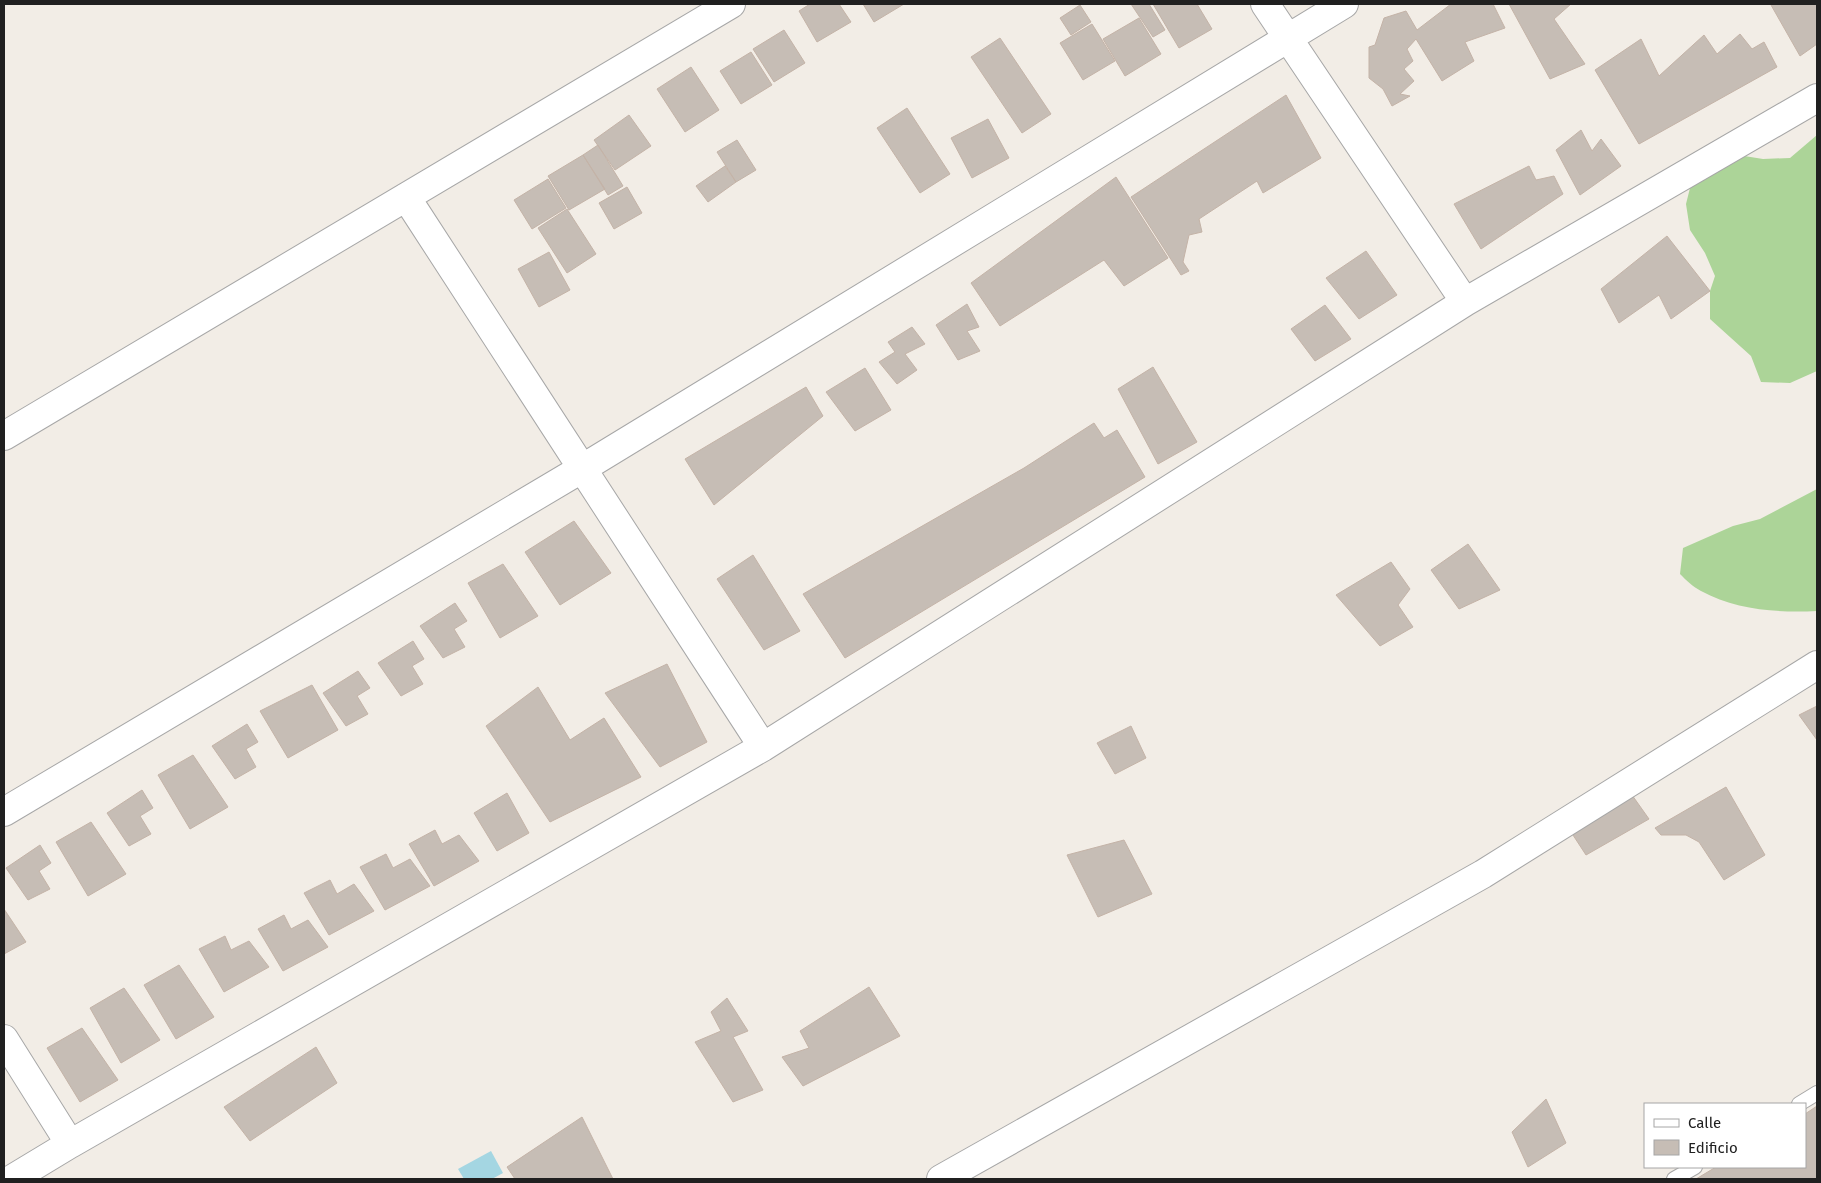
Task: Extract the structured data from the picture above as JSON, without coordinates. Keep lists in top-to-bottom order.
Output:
{
  "legend": ["Calle", "Edificio"]
}
